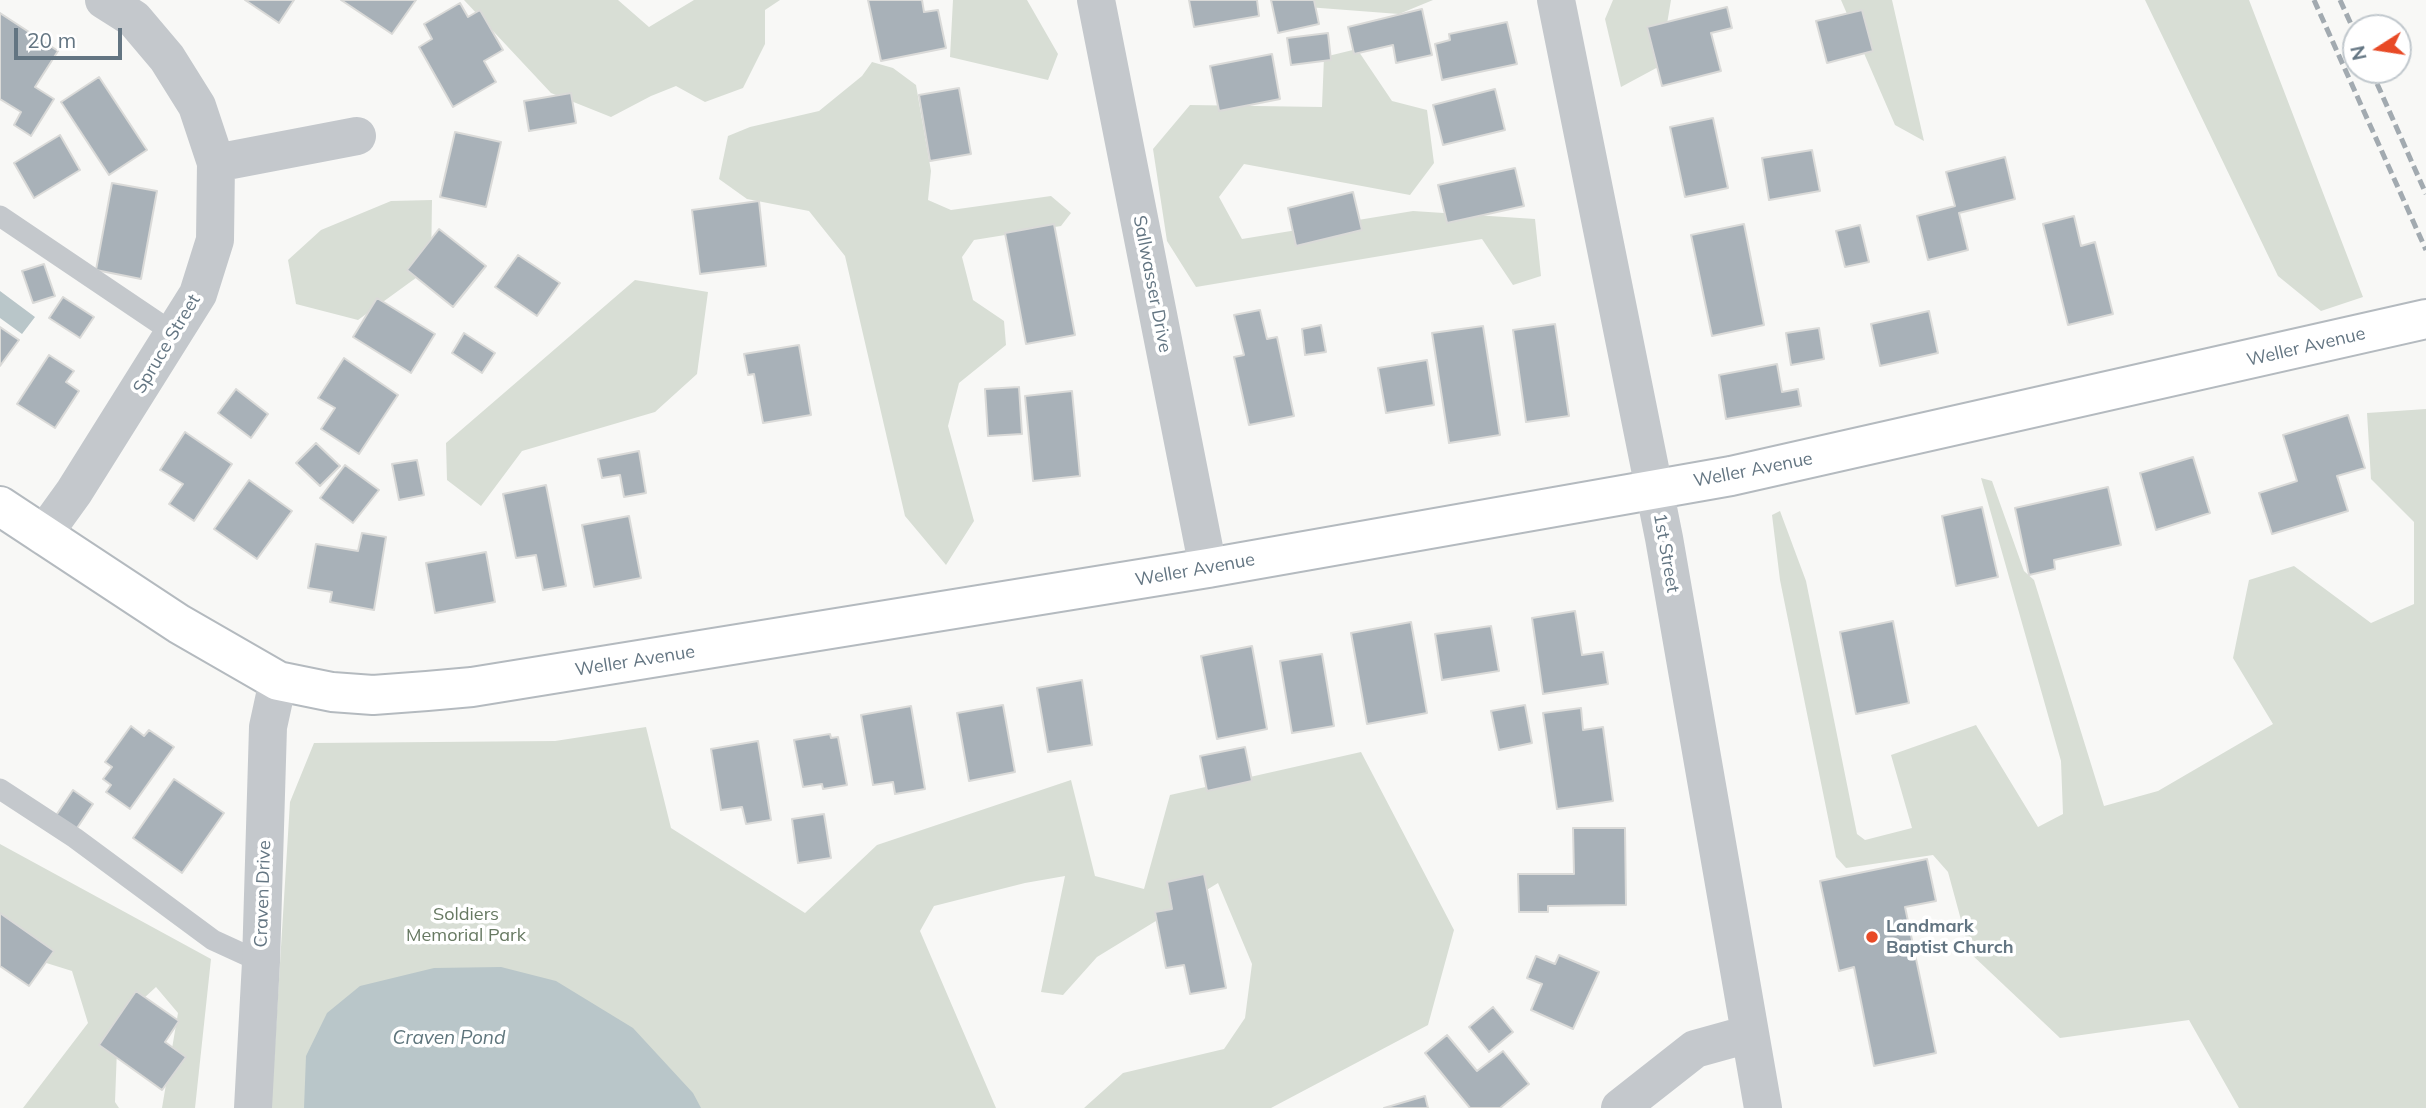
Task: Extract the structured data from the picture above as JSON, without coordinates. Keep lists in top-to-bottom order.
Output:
{
  "streets": {
    "street": [
      "Sallwasser Drive",
      "Spruce Street",
      "Weller Avenue",
      "1st Street",
      "Craven Drive"
    ]
  },
  "crossings": [
    ["Sallwasser Drive", "Weller Avenue"],
    ["Spruce Street", "Weller Avenue"],
    ["Weller Avenue", "1st Street"],
    ["Weller Avenue", "Craven Drive"]
  ],
  "water": ["Craven Pond"],
  "parks": ["Soldiers Memorial Park"],
  "places": ["Landmark Baptist Church"],
  "scale_bar": "20 m",
  "north": "left"
}
